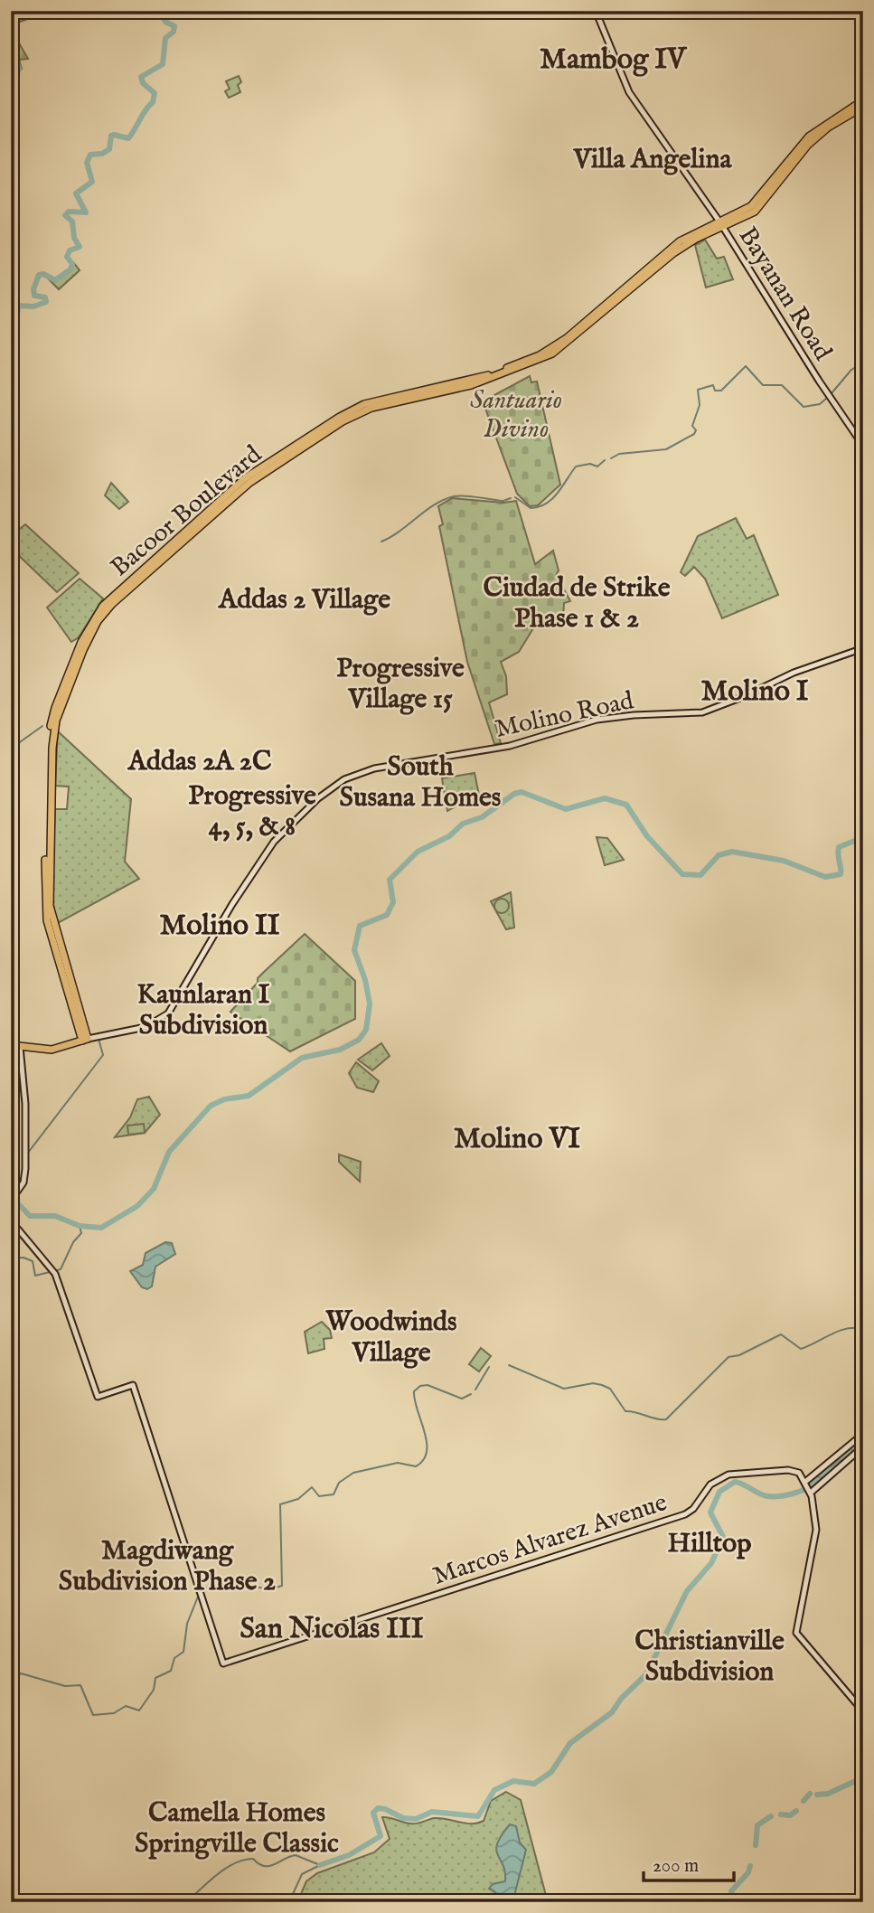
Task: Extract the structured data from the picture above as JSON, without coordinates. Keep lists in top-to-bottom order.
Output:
{
  "streets": {
    "main road": [
      "Bayanan Road",
      "Bacoor Boulevard",
      "Molino Road",
      "Marcos Alvarez Avenue"
    ]
  },
  "crossings": [
    ["Bayanan Road", "Bacoor Boulevard"],
    ["Bacoor Boulevard", "Molino Road"]
  ],
  "districts": [
    "Mambog IV",
    "Villa Angelina",
    "Ciudad de Strike Phase 1 & 2",
    "Addas 2 Village",
    "Progressive Village 15",
    "Molino I",
    "Addas 2A 2C",
    "South Susana Homes",
    "Progressive 4, 5, & 8",
    "Molino II",
    "Kaunlaran I Subdivision",
    "Molino VI",
    "Woodwinds Village",
    "Hilltop",
    "Magdiwang Subdivision Phase 2",
    "San Nicolas III",
    "Christianville Subdivision",
    "Camella Homes Springville Classic"
  ],
  "parks": ["Santuario Divino"],
  "scale_bar": "200 m"
}
